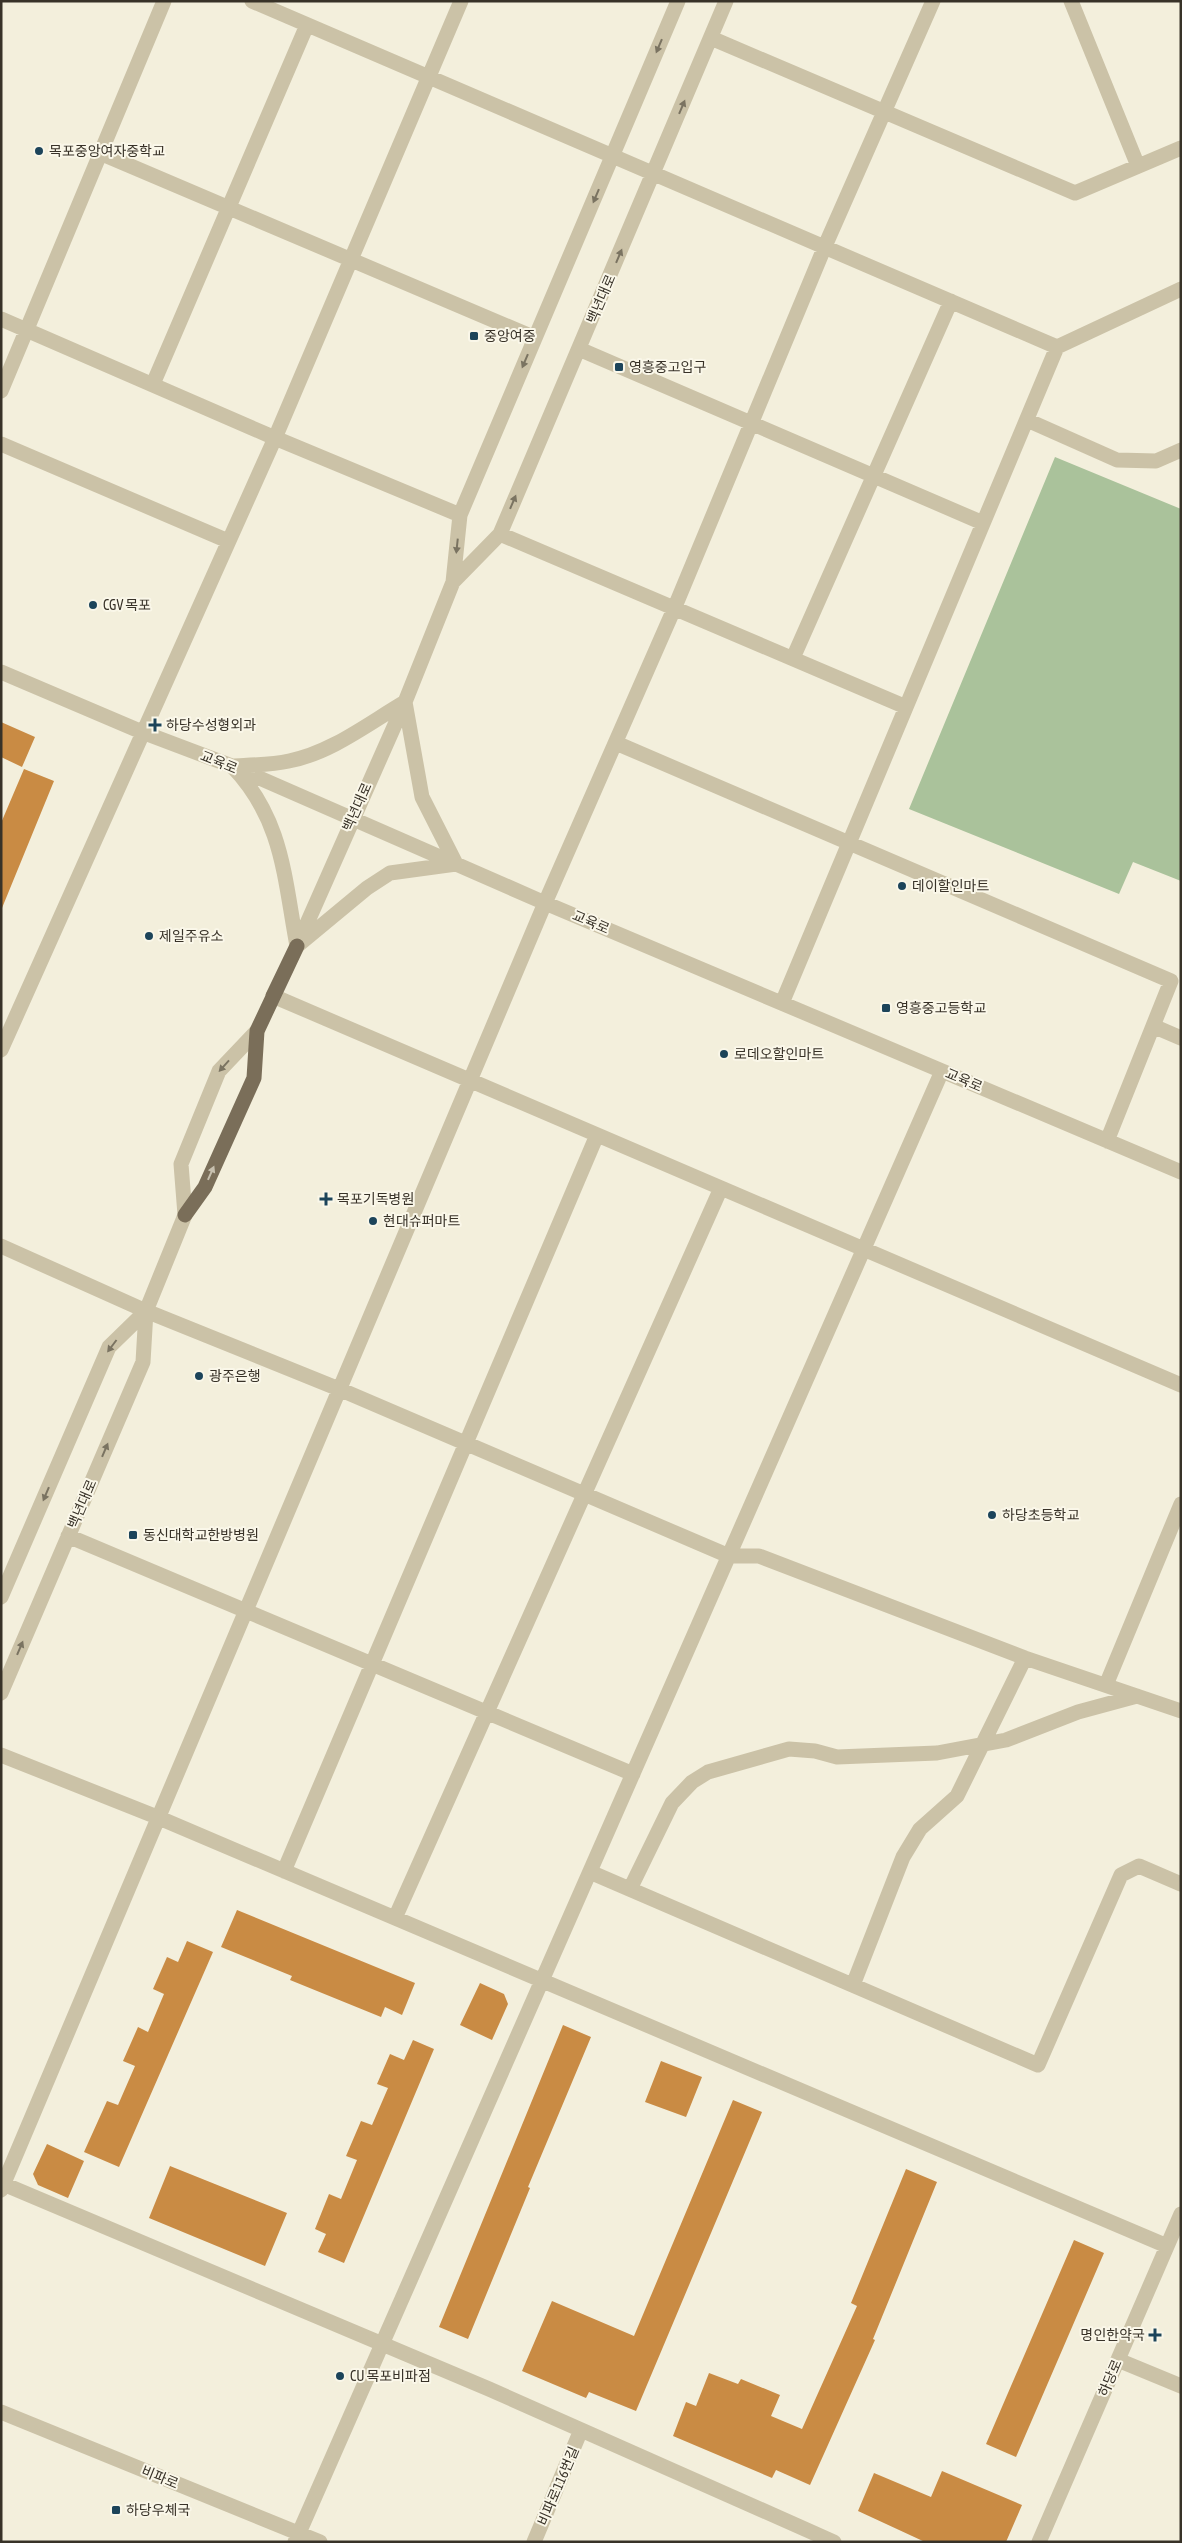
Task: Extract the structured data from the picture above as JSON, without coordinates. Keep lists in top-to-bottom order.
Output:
{
  "streets": {
    "main road": ["백년대로"],
    "street": [
      "교육로",
      "하당로",
      "비파로",
      "비파로116번길"
    ]
  },
  "crossings": [
    ["백년대로", "교육로"]
  ],
  "places": {
    "other": [
      "목포중앙여자중학교",
      "CGV 목포",
      "데이할인마트",
      "제일주유소",
      "로데오할인마트",
      "현대슈퍼마트",
      "광주은행",
      "하당초등학교",
      "CU 목포비파점"
    ],
    "transit": [
      "중앙여중",
      "영흥중고입구",
      "영흥중고등학교",
      "동신대학교한방병원",
      "하당우체국"
    ],
    "health": ["하당수성형외과", "목포기독병원", "명인한약국"]
  }
}
